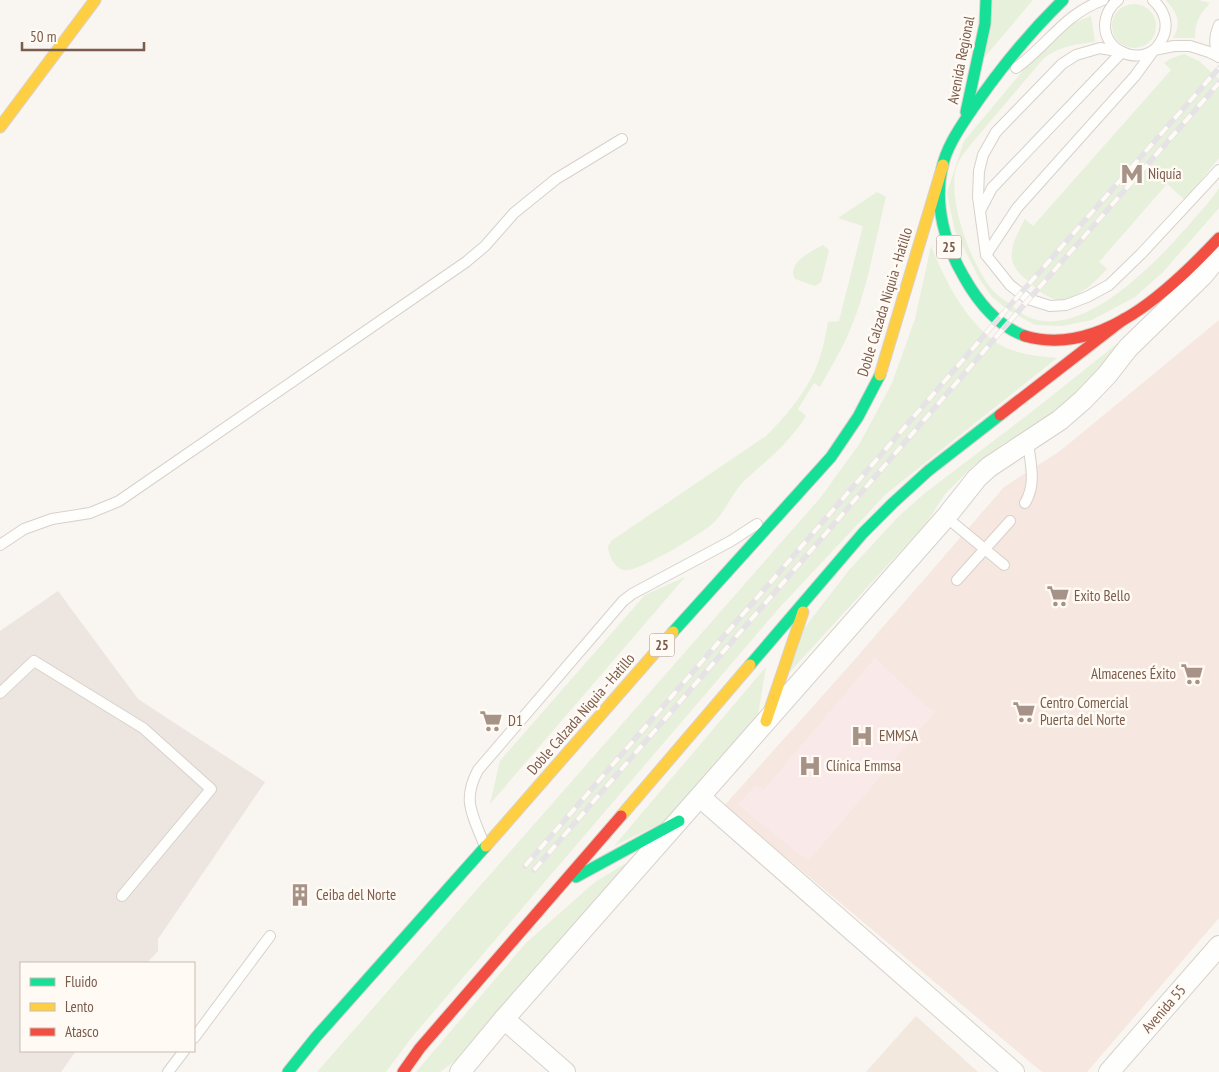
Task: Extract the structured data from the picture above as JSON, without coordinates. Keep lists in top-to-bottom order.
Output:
{
  "streets": {
    "main road": ["Avenida Regional", "25", "Doble Calzada Niquia - Hatillo"],
    "street": ["Avenida 55"]
  },
  "crossings": [
    ["Avenida Regional", "25"],
    ["25", "Doble Calzada Niquia - Hatillo"]
  ],
  "places": {
    "metro station": ["Niquía"],
    "supermarket": [
      "Exito Bello",
      "Almacenes Éxito",
      "Centro Comercial Puerta del Norte",
      "D1"
    ],
    "hospital": ["EMMSA", "Clínica Emmsa"],
    "building": ["Ceiba del Norte"]
  },
  "legend": ["Fluido", "Lento", "Atasco"],
  "scale_bar": "50 m"
}
